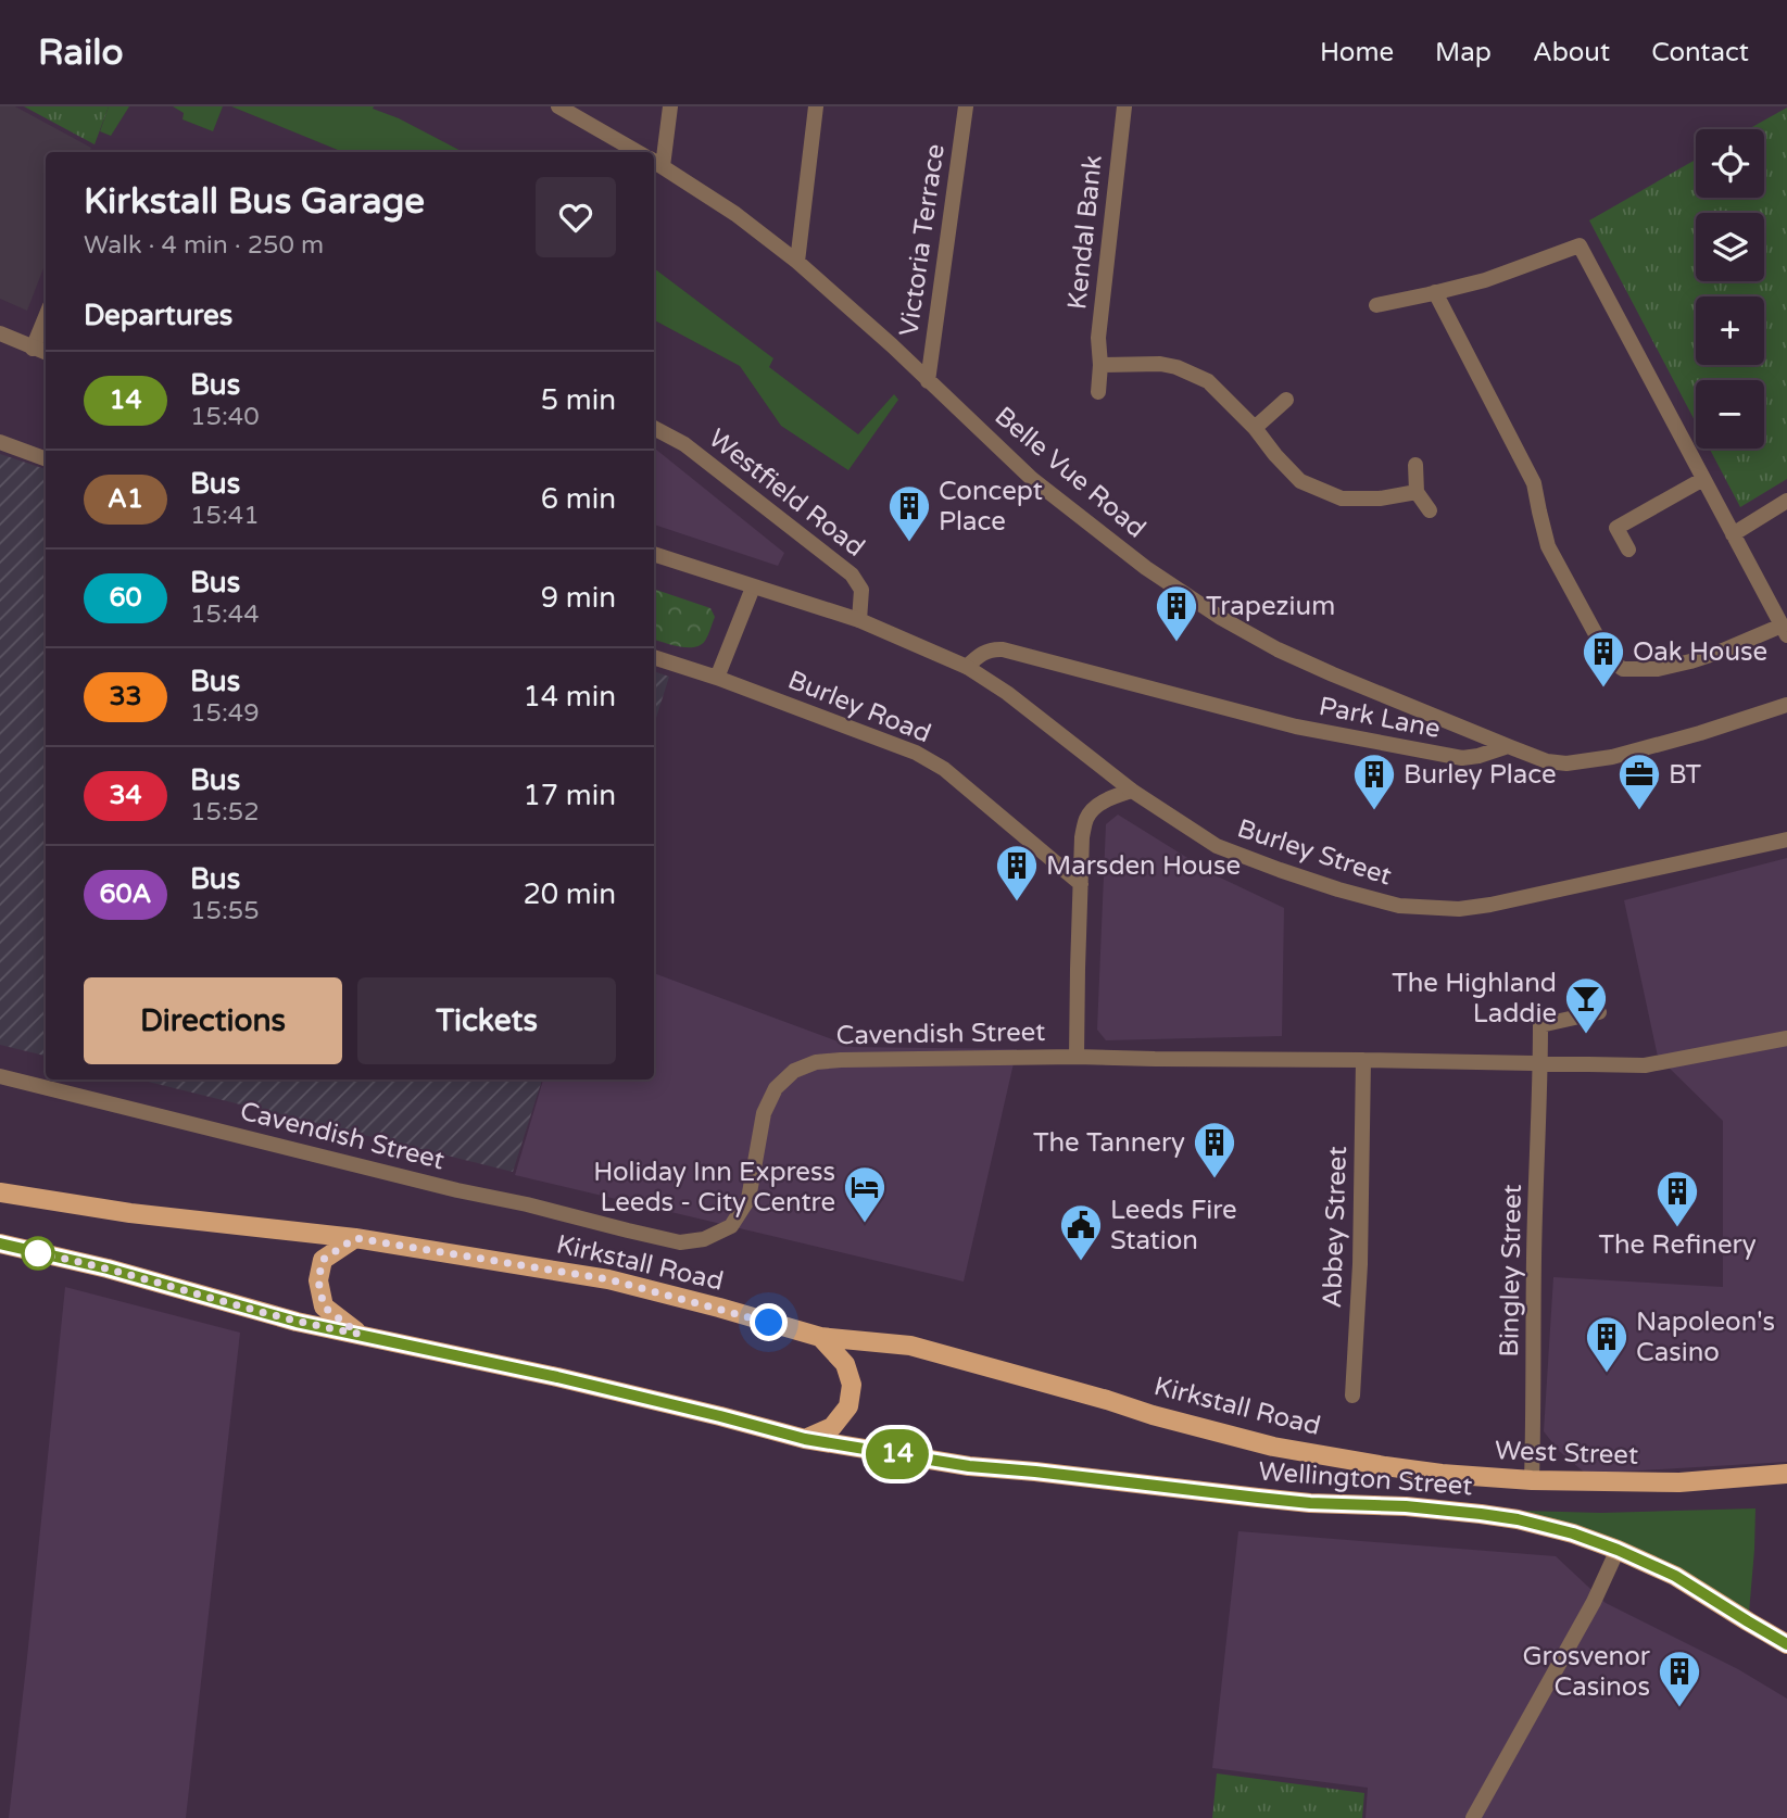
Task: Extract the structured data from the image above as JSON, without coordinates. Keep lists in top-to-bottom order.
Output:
{
  "streets": {
    "main road": ["Kirkstall Road", "West Street", "Wellington Street"],
    "street": [
      "Kendal Bank",
      "Victoria Terrace",
      "Belle Vue Road",
      "Westfield Road",
      "Burley Road",
      "Park Lane",
      "Burley Street",
      "Cavendish Street",
      "Abbey Street",
      "Bingley Street"
    ]
  },
  "crossings": [
    ["Victoria Terrace", "Belle Vue Road"],
    ["Belle Vue Road", "Park Lane"],
    ["Park Lane", "Burley Street"],
    ["Cavendish Street", "Abbey Street"],
    ["Cavendish Street", "Bingley Street"],
    ["Kirkstall Road", "West Street"],
    ["Bingley Street", "West Street"]
  ],
  "places": {
    "building": [
      "Concept Place",
      "Trapezium",
      "Oak House",
      "Burley Place",
      "Marsden House",
      "The Tannery",
      "The Refinery",
      "Napoleon's Casino",
      "Grosvenor Casinos"
    ],
    "office": ["BT"],
    "bar": ["The Highland Laddie"],
    "hotel": ["Holiday Inn Express Leeds - City Centre"],
    "public building": ["Leeds Fire Station"]
  },
  "lines": ["bus line 14"],
  "page": {
    "header": "Railo",
    "nav": [
      "Home",
      "Map",
      "About",
      "Contact"
    ],
    "on_map": "14",
    "map_buttons": ["+", "−"],
    "heading": [
      ["Kirkstall Bus Garage", "Walk · 4 min · 250 m"],
      "Departures"
    ],
    "list": [
      {
        "mark": "14",
        "name": "Bus",
        "note": "15:40",
        "value": "5 min"
      },
      {
        "mark": "A1",
        "name": "Bus",
        "note": "15:41",
        "value": "6 min"
      },
      {
        "mark": "60",
        "name": "Bus",
        "note": "15:44",
        "value": "9 min"
      },
      {
        "mark": "33",
        "name": "Bus",
        "note": "15:49",
        "value": "14 min"
      },
      {
        "mark": "34",
        "name": "Bus",
        "note": "15:52",
        "value": "17 min"
      },
      {
        "mark": "60A",
        "name": "Bus",
        "note": "15:55",
        "value": "20 min"
      }
    ],
    "buttons": ["Directions", "Tickets"]
  }
}
